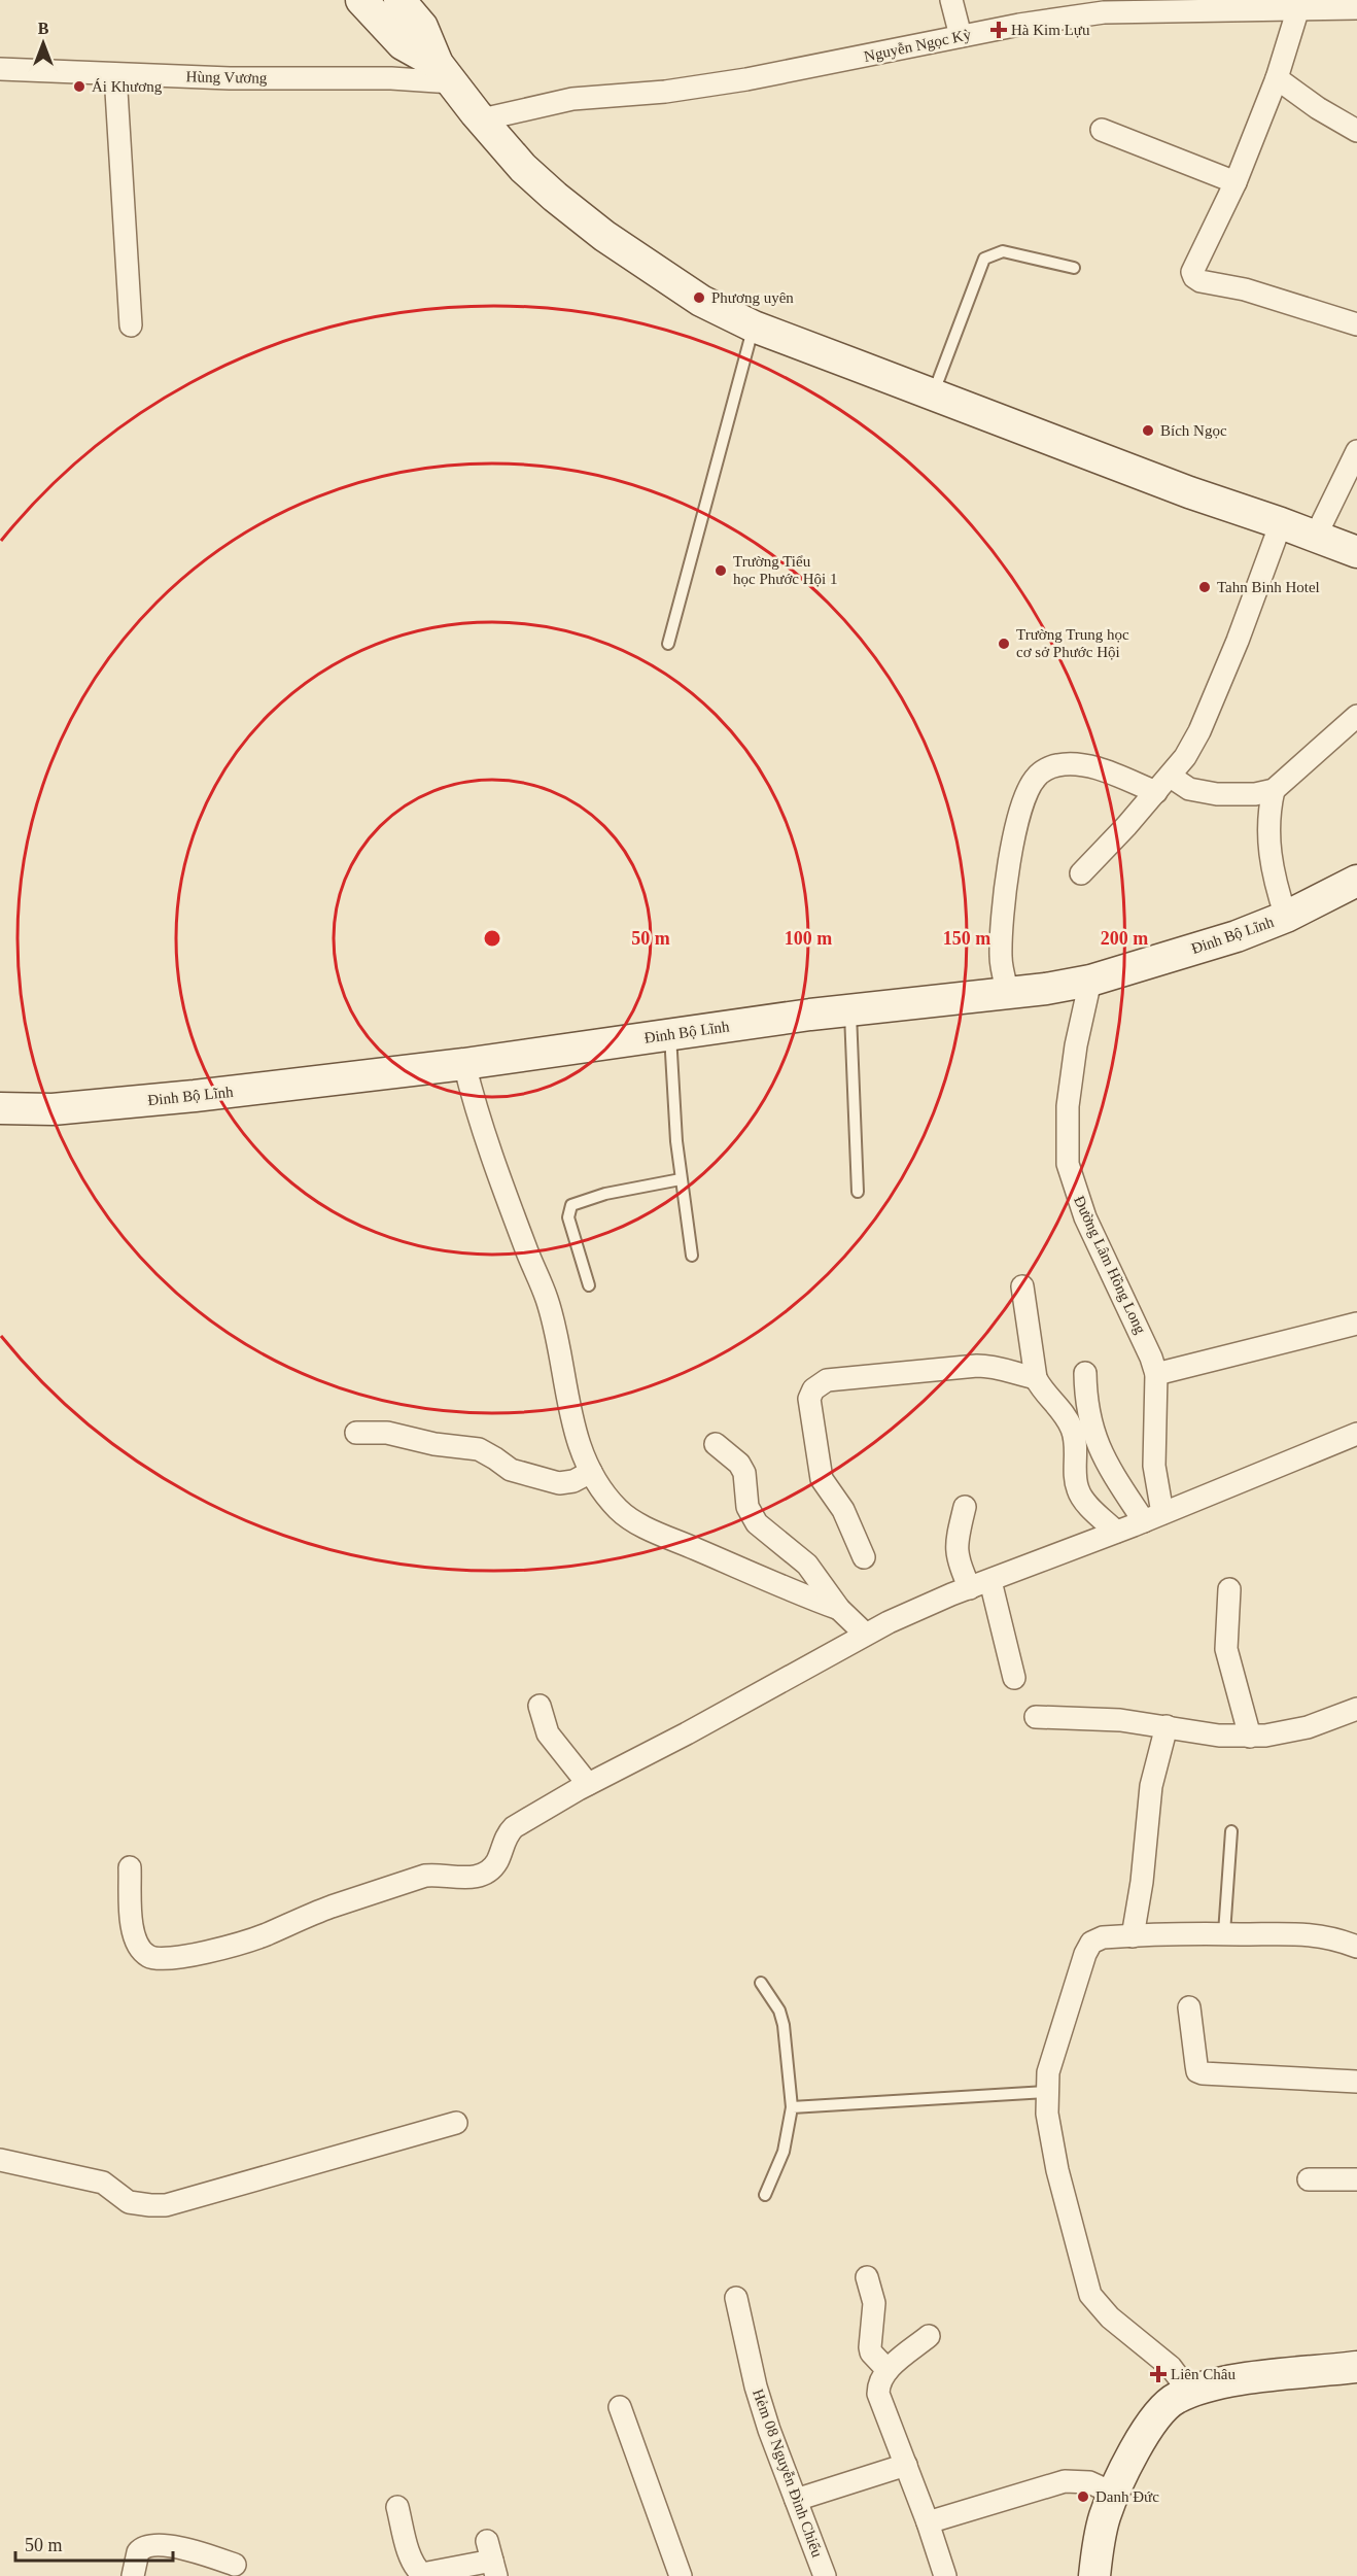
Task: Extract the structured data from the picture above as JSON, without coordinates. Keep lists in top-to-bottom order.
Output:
{
  "streets": {
    "main road": ["Đinh Bộ Lĩnh"],
    "street": [
      "Nguyễn Ngọc Kỳ",
      "Hùng Vương",
      "Đường Lâm Hồng Long",
      "Hẻm 08 Nguyễn Đình Chiểu"
    ]
  },
  "crossings": [
    ["Đinh Bộ Lĩnh", "Đường Lâm Hồng Long"]
  ],
  "places": {
    "health": ["Hà Kim Lựu", "Liên Châu"],
    "other": [
      "Ái Khương",
      "Phương uyên",
      "Bích Ngọc",
      "Trường Tiểu học Phước Hội 1",
      "Tahn Binh Hotel",
      "Trường Trung học cơ sở Phước Hội",
      "Danh Đức"
    ]
  },
  "scale_bar": "50 m",
  "north": "top",
  "rings": [
    "50 m",
    "100 m",
    "150 m",
    "200 m"
  ]
}
